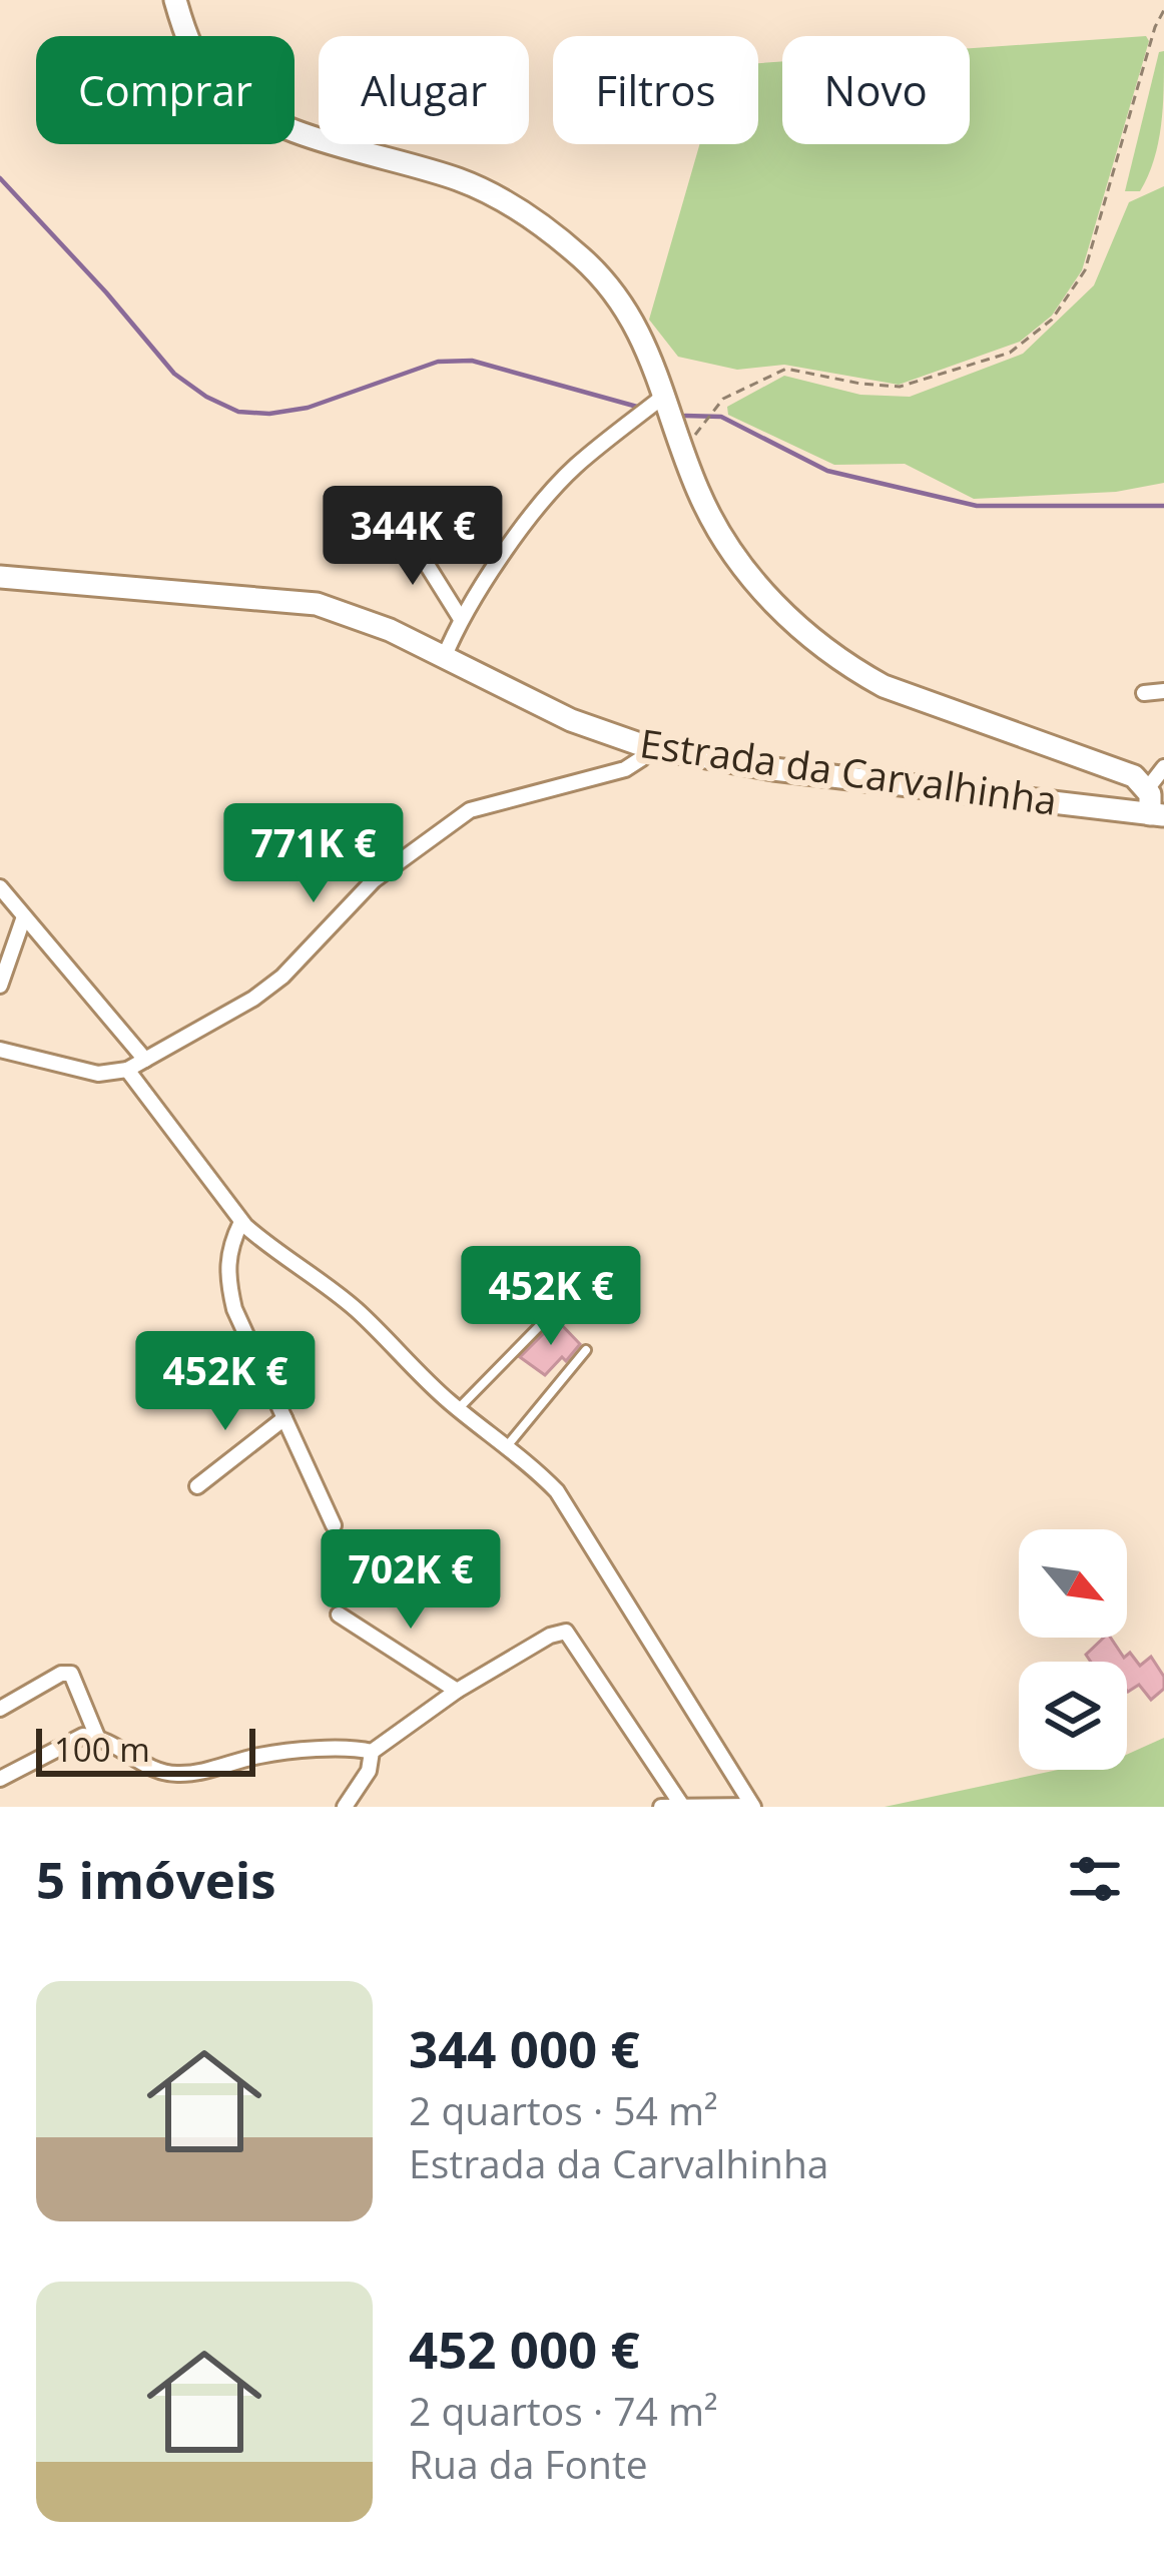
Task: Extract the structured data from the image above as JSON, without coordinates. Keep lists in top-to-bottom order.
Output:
{
  "streets": {
    "street": ["Estrada da Carvalhinha"]
  },
  "scale_bar": "100 m",
  "north": "bottom right",
  "page": {
    "chip": [
      "Comprar",
      "Alugar",
      "Filtros",
      "Novo"
    ],
    "price": [
      "344K €",
      "771K €",
      "452K €",
      "452K €",
      "702K €"
    ],
    "scale": "100 m",
    "heading": "5 imóveis",
    "list": [
      {
        "name": "344 000 €",
        "note": "2 quartos · 54 m² · Estrada da Carvalhinha"
      },
      {
        "name": "452 000 €",
        "note": "2 quartos · 74 m² · Rua da Fonte"
      }
    ]
  }
}
